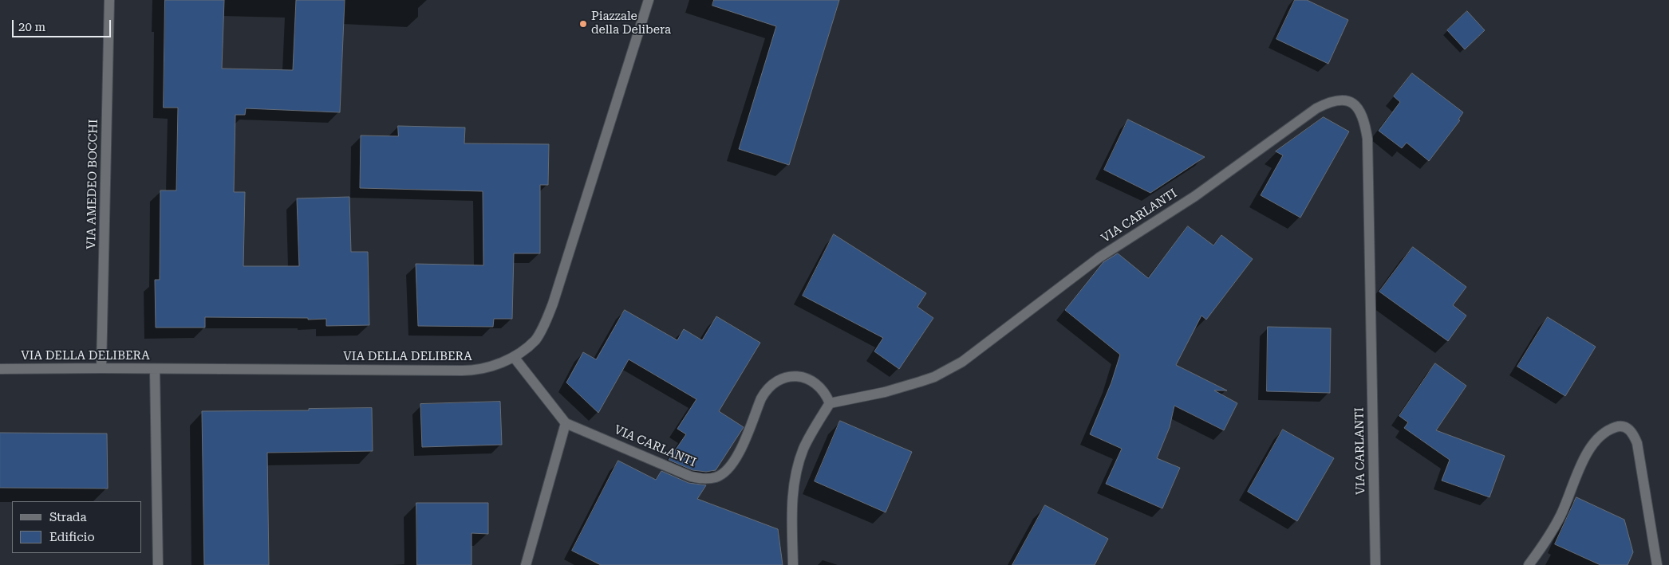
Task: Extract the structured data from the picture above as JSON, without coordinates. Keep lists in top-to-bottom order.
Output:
{
  "streets": {
    "street": ["VIA AMEDEO BOCCHI", "VIA CARLANTI", "VIA DELLA DELIBERA"]
  },
  "crossings": [
    ["VIA AMEDEO BOCCHI", "VIA DELLA DELIBERA"]
  ],
  "places": ["Piazzale della Delibera"],
  "legend": ["Strada", "Edificio"],
  "scale_bar": "20 m"
}
